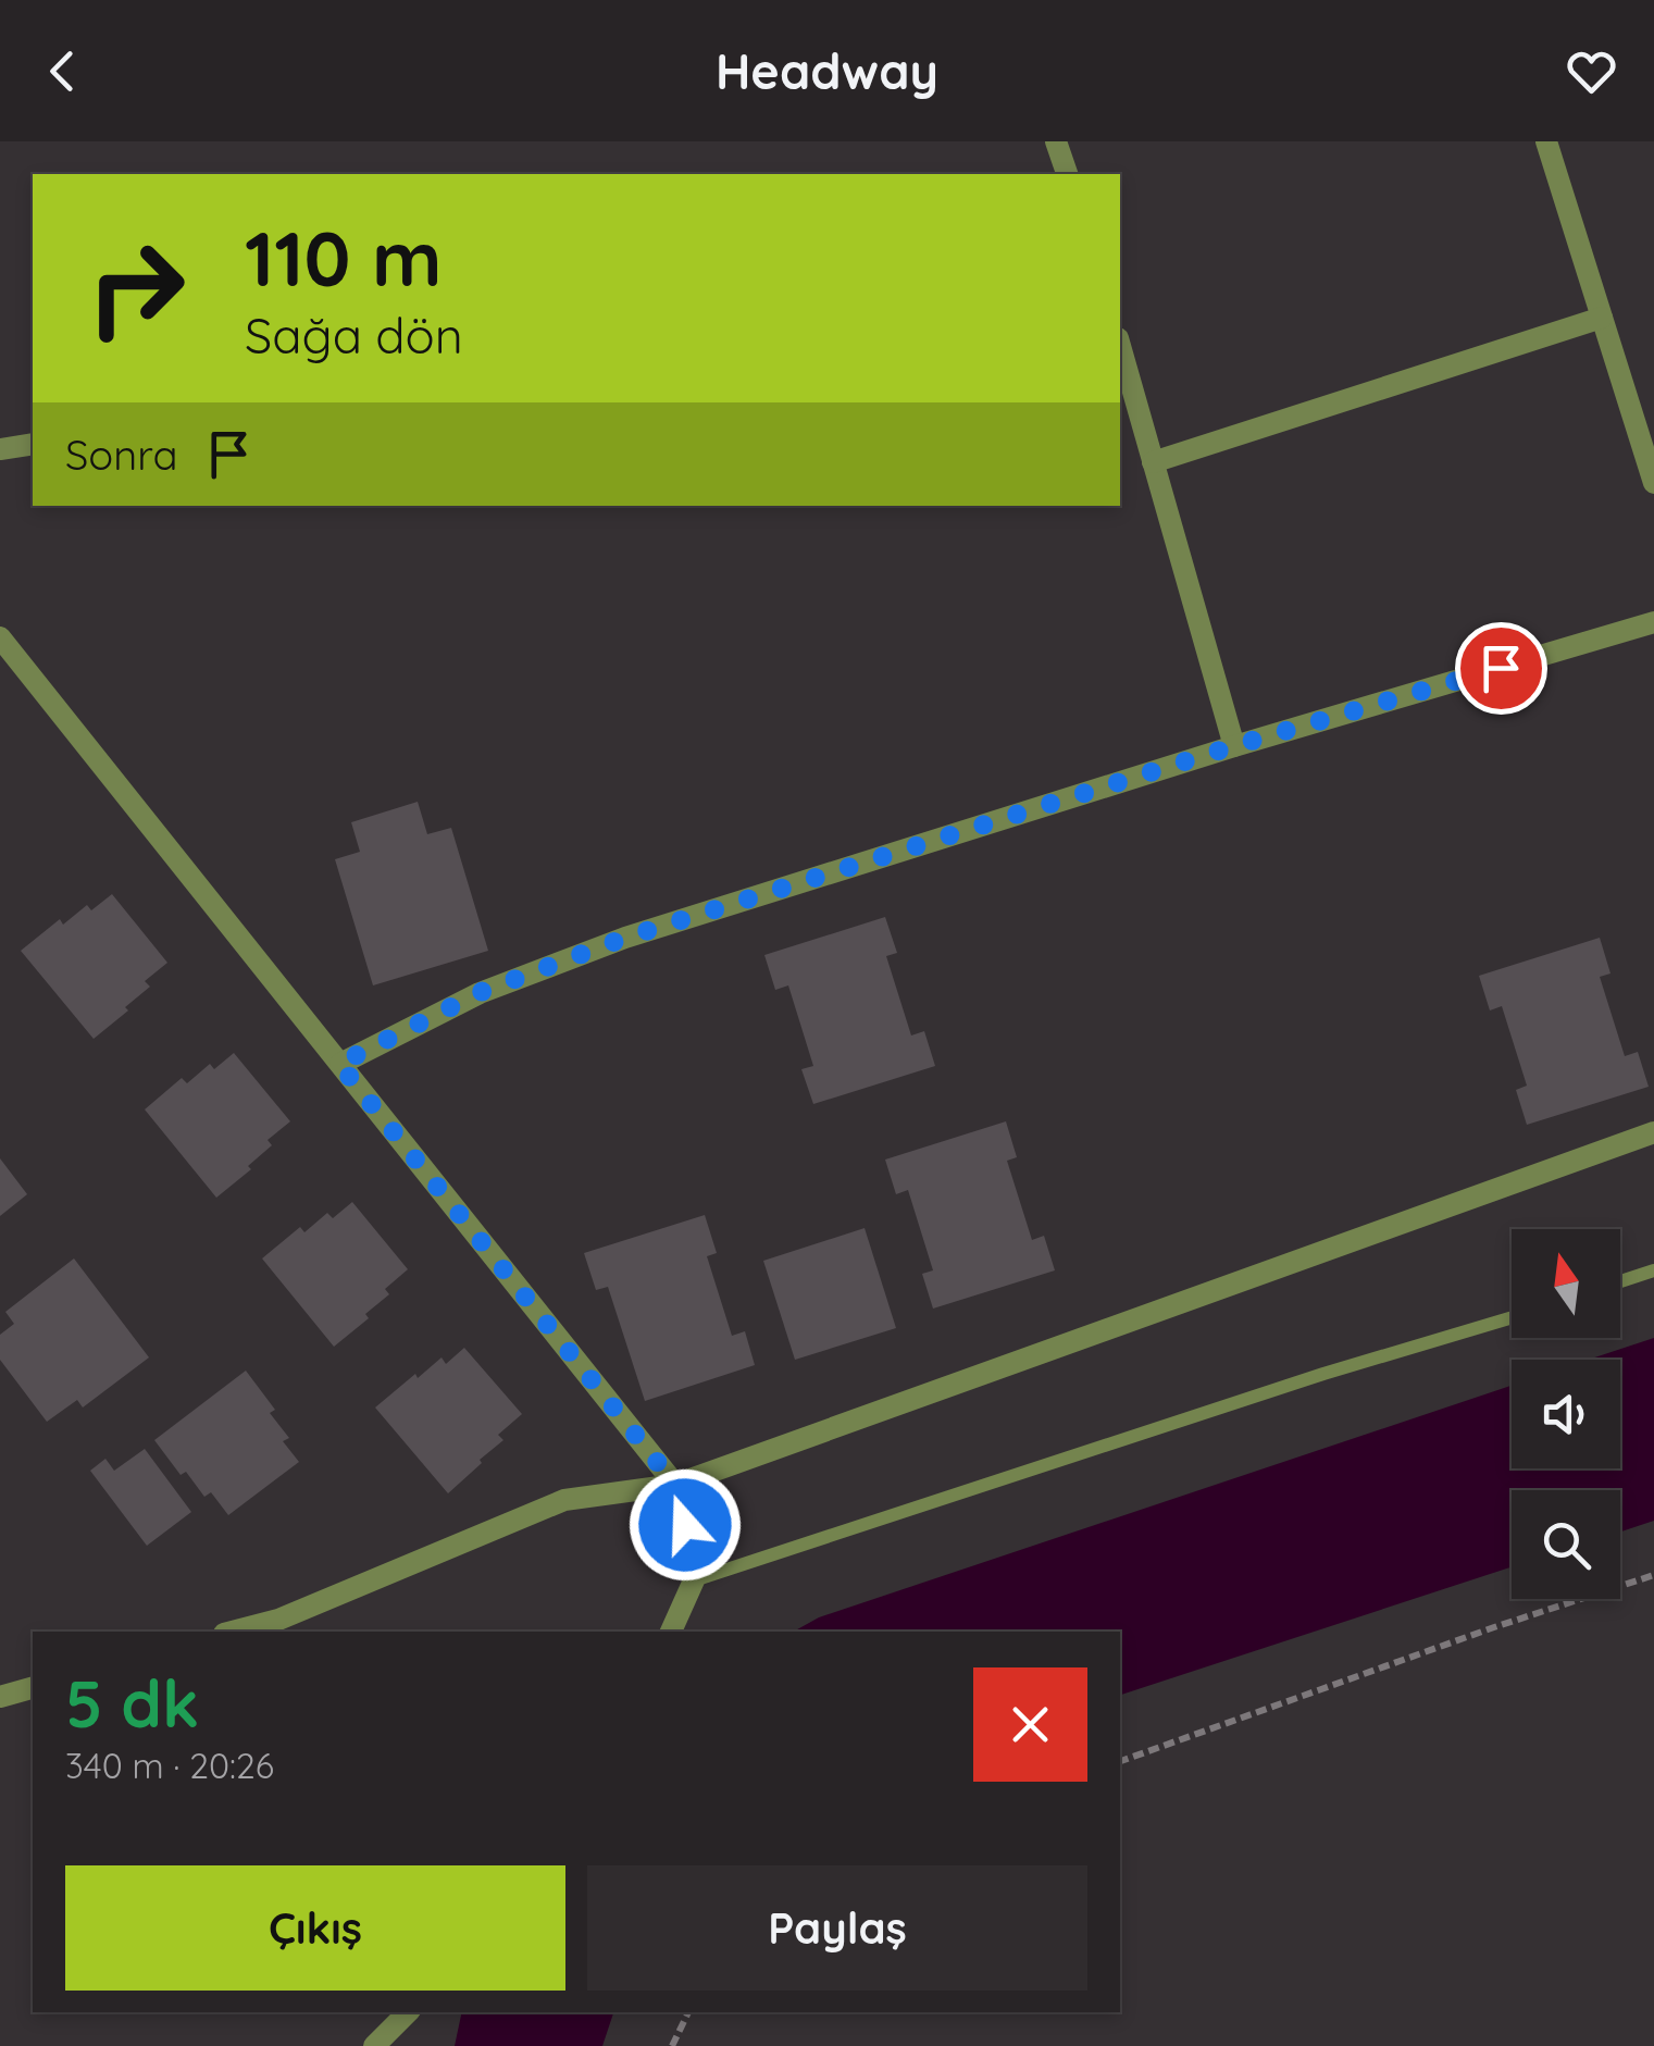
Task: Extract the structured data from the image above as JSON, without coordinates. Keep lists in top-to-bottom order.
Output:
{
  "north": "top",
  "page": {
    "header": "Headway",
    "turn": ["110 m", "Sağa dön"],
    "then": "Sonra",
    "heading": ["5 dk", "340 m · 20:26"],
    "buttons": ["Çıkış", "Paylaş"]
  }
}
